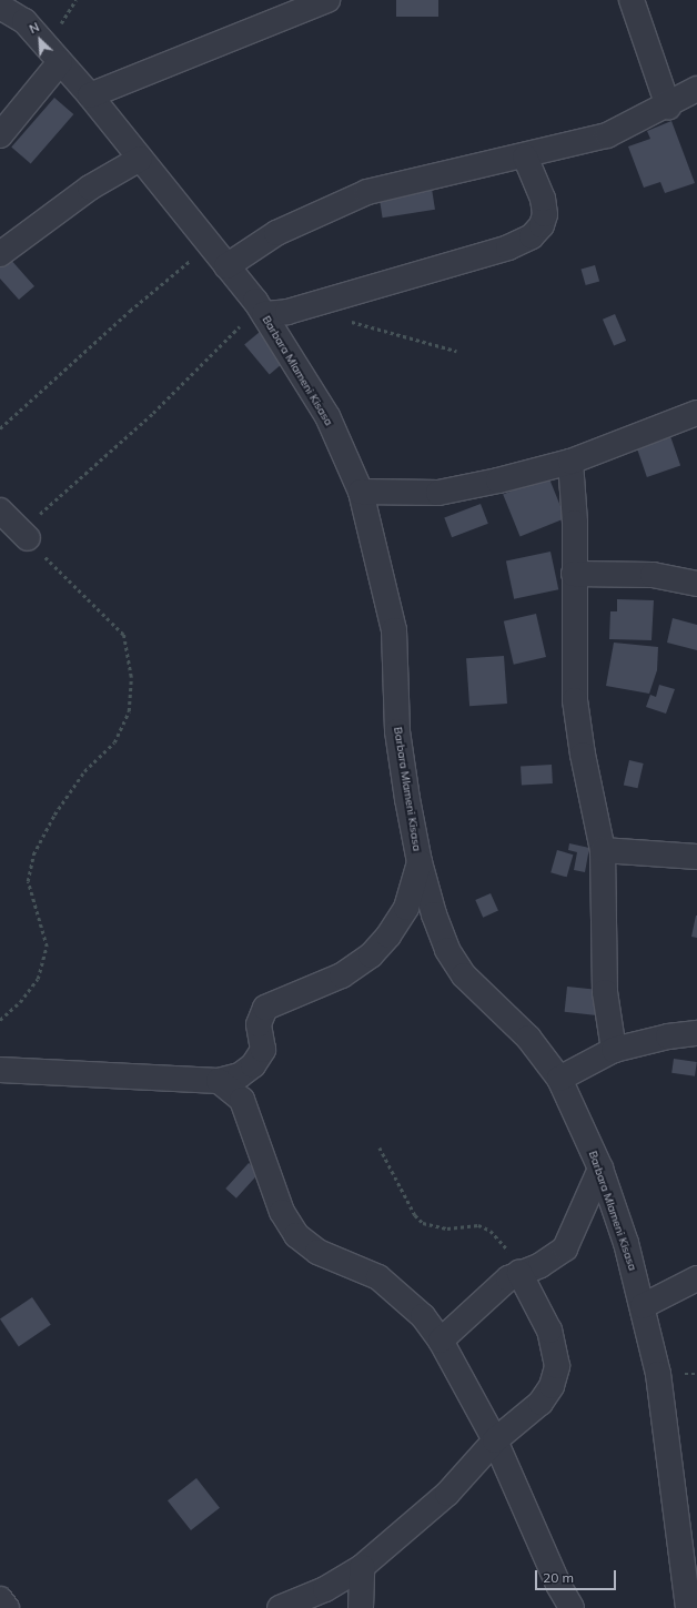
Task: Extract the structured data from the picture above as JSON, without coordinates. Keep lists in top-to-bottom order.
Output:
{
  "streets": {
    "street": ["Barbara Mlameni Kisasa"]
  },
  "scale_bar": "20 m",
  "north": "top left"
}
